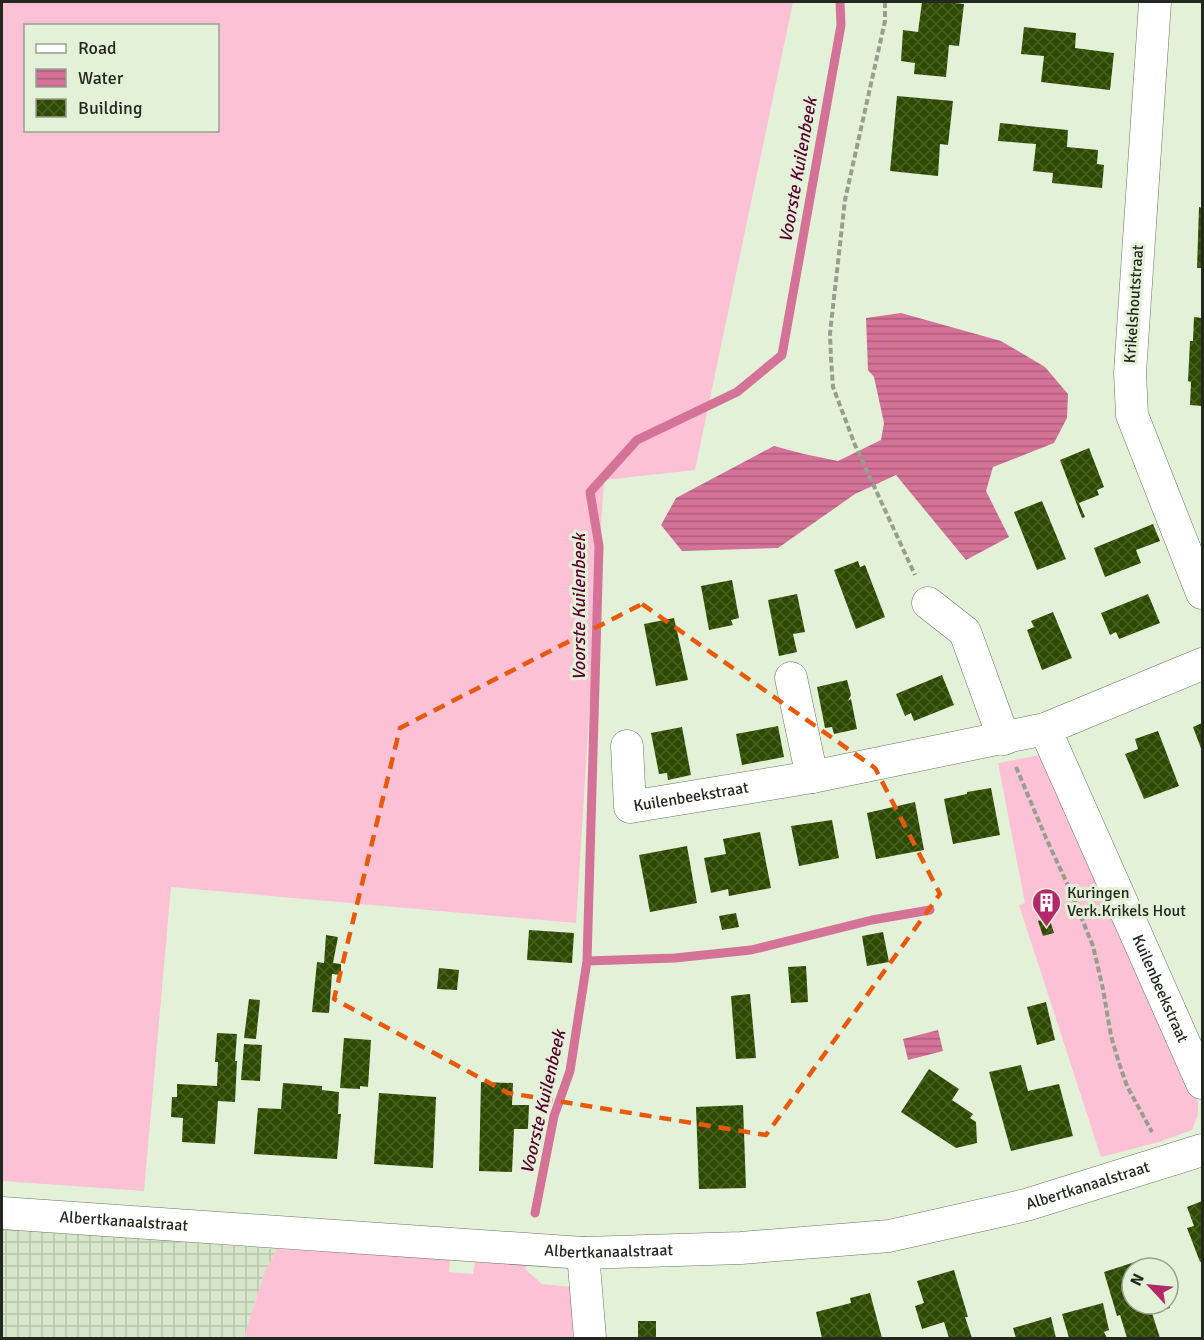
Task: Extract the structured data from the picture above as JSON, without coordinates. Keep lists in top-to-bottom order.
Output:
{
  "streets": {
    "street": ["Krikelshoutstraat", "Kuilenbeekstraat", "Albertkanaalstraat"]
  },
  "water": ["Voorste Kuilenbeek"],
  "places": {
    "building": ["Kuringen Verk.Krikels Hout"]
  },
  "legend": ["Road", "Water", "Building"],
  "north": "top left"
}
